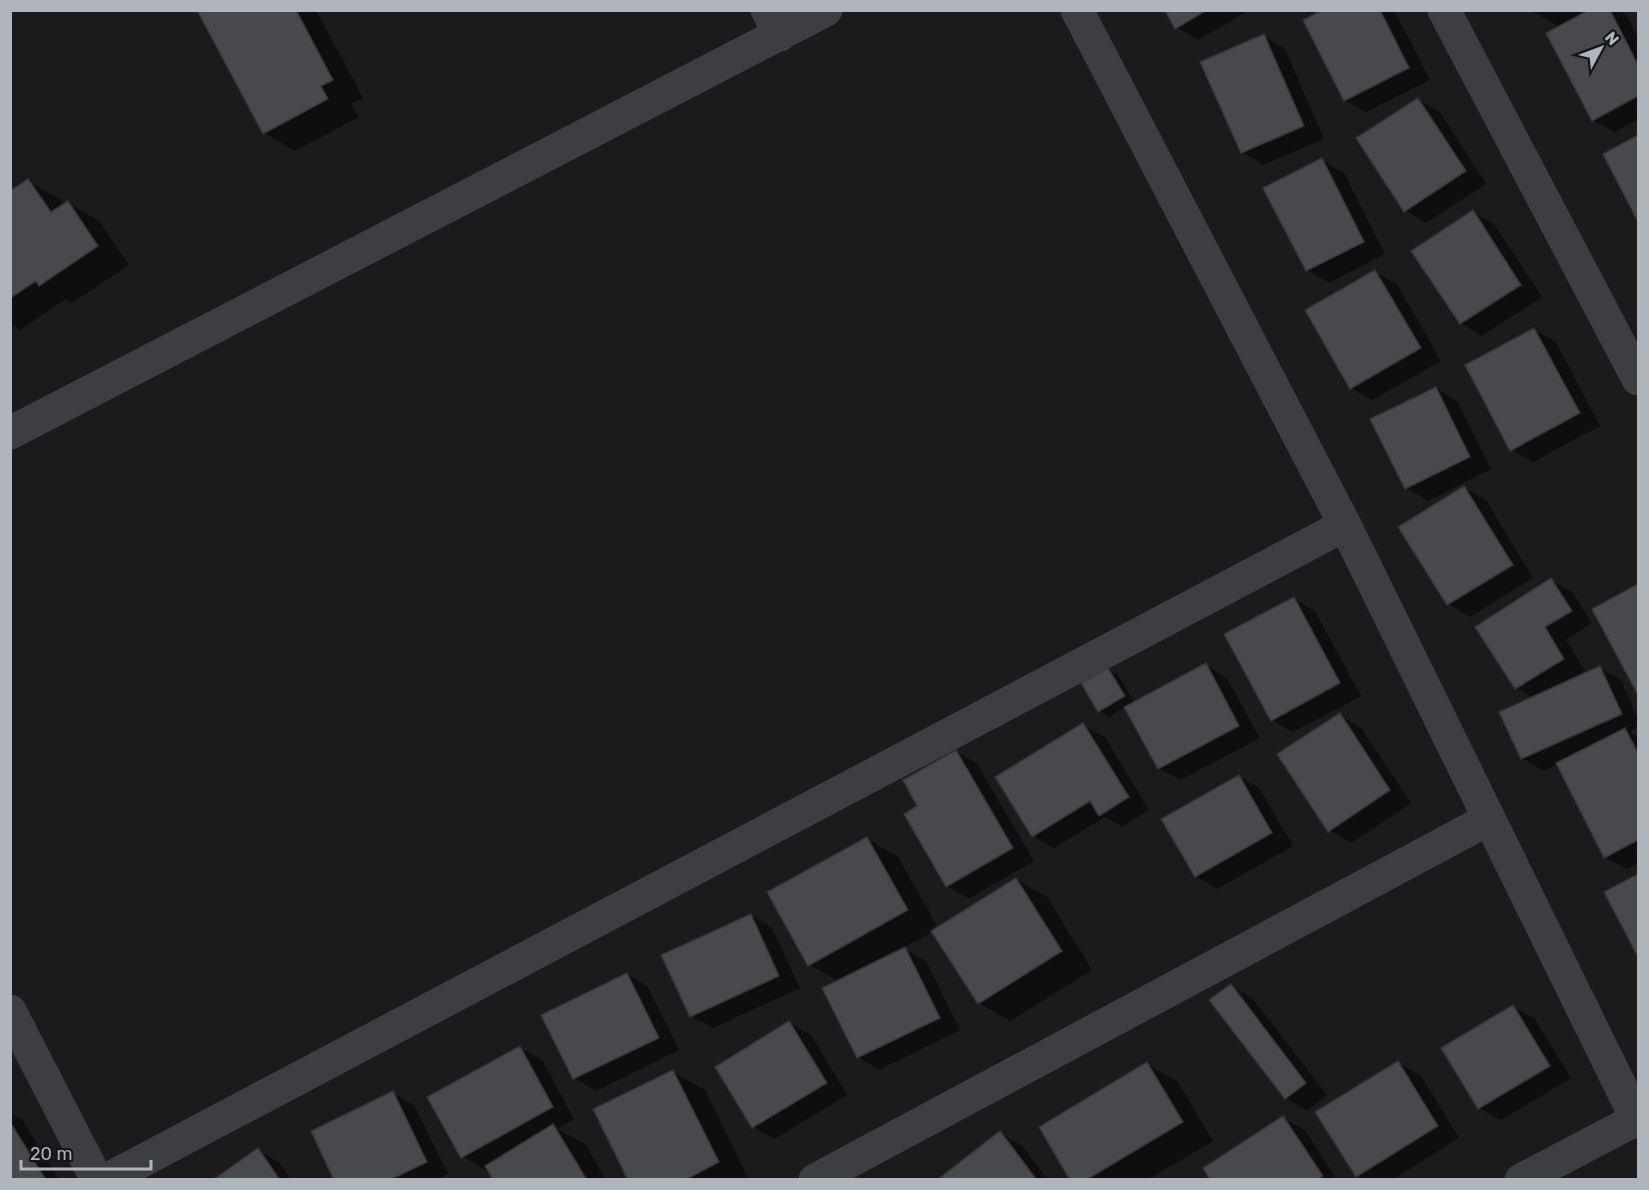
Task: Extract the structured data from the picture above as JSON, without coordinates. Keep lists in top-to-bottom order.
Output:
{
  "scale_bar": "20 m",
  "north": "top right"
}
